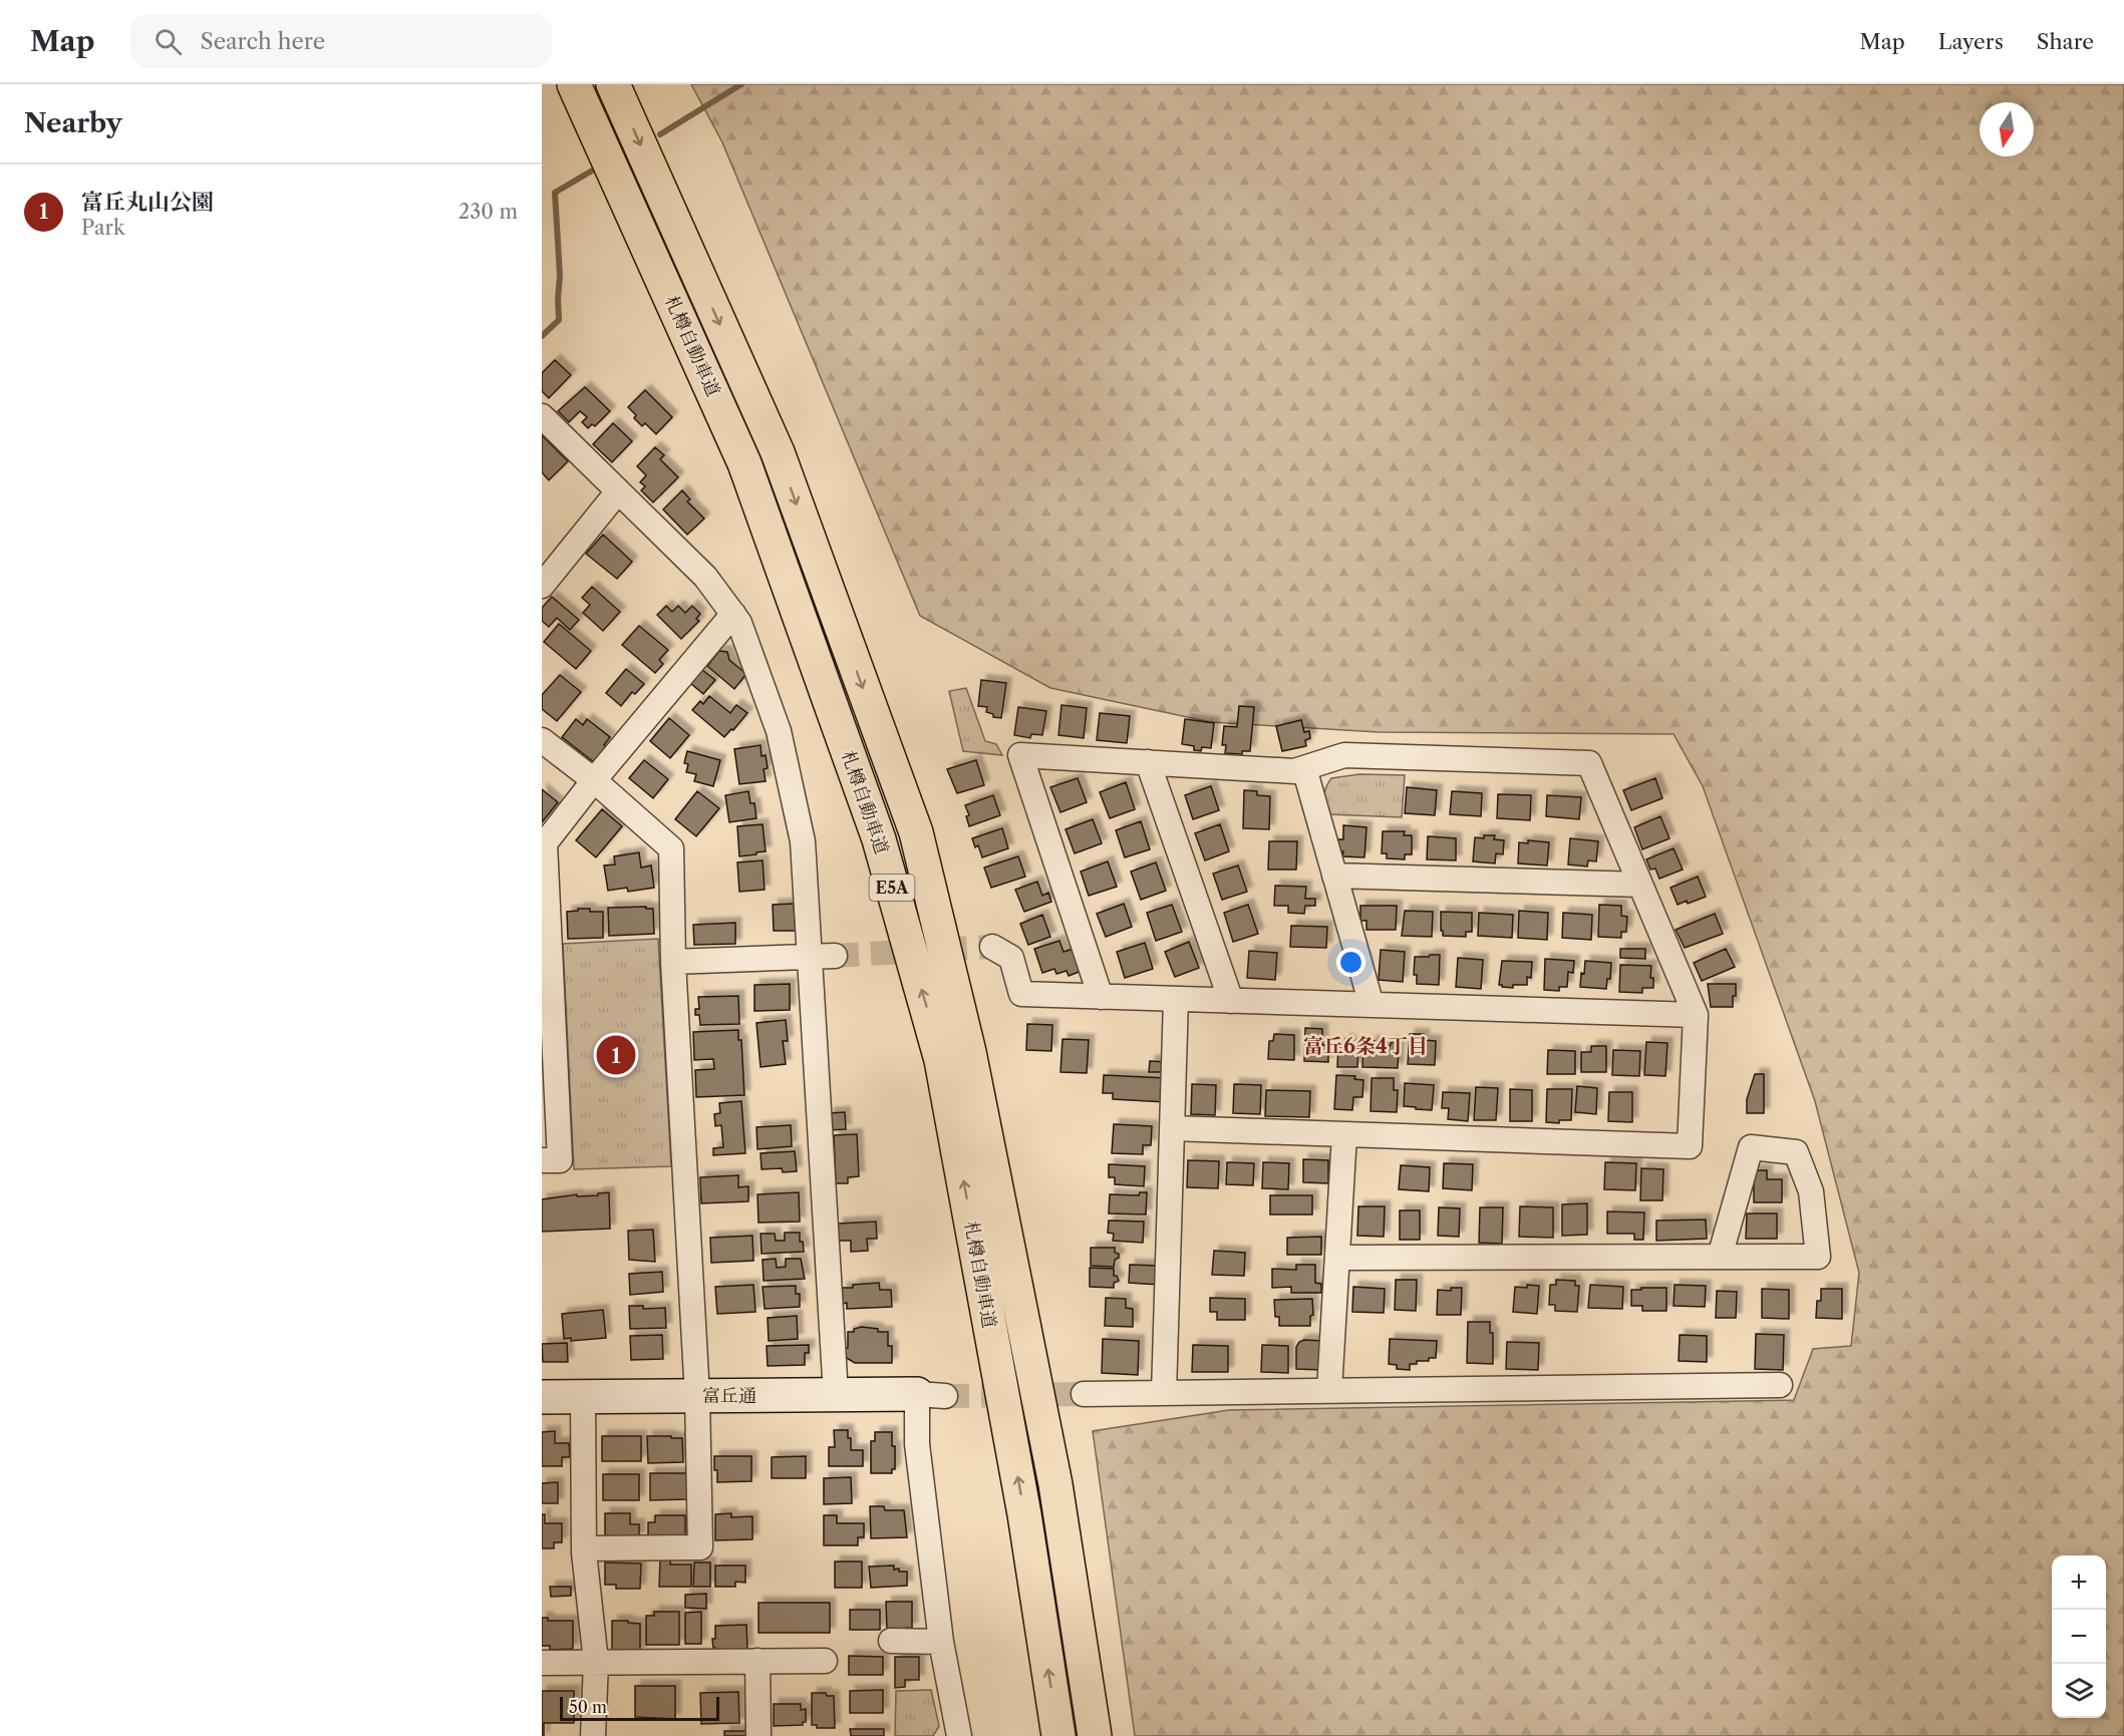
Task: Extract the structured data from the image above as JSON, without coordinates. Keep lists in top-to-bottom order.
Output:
{
  "streets": {
    "highway": ["札樽自動車道", "E5A"],
    "street": ["富丘通"]
  },
  "districts": ["富丘6条4丁目"],
  "scale_bar": "50 m",
  "north": "bottom",
  "page": {
    "header": "Map",
    "search": "Search here",
    "nav": ["Map", "Layers", "Share"],
    "heading": "Nearby",
    "list": [
      {
        "mark": "1",
        "name": "富丘丸山公園",
        "note": "Park",
        "value": "230 m"
      }
    ],
    "pins": "1",
    "map_buttons": ["+", "−"],
    "scale": "50 m"
  }
}
